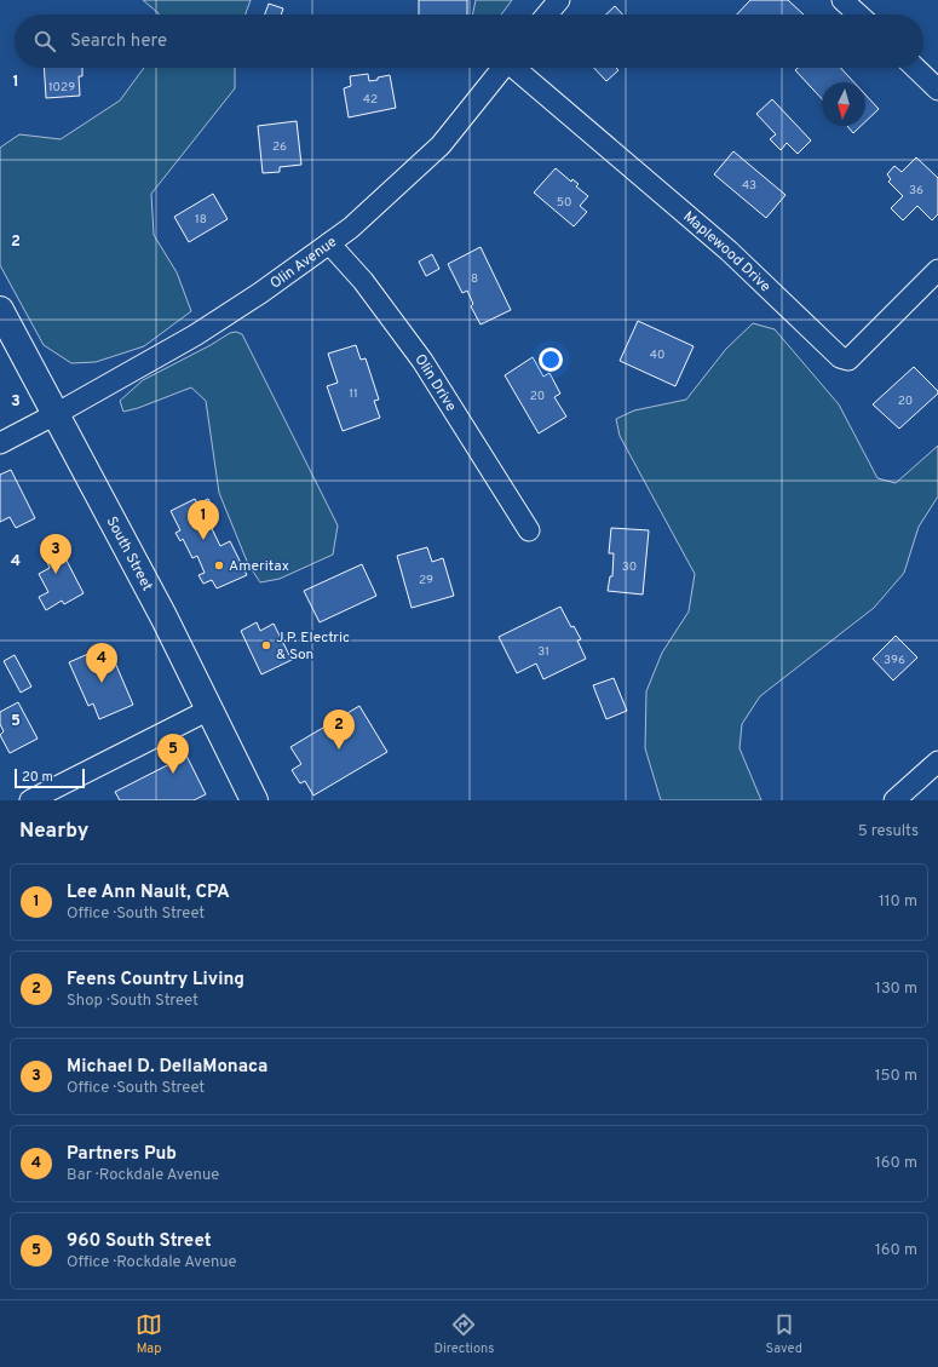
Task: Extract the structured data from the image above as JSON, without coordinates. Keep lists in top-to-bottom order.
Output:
{
  "streets": {
    "main road": ["South Street"],
    "street": ["Maplewood Drive", "Olin Avenue", "Olin Drive"]
  },
  "crossings": [
    ["Olin Avenue", "Olin Drive"],
    ["Olin Avenue", "South Street"]
  ],
  "places": ["Ameritax", "J.P. Electric & Son"],
  "house_numbers": [
    "1029",
    "42",
    "26",
    "43",
    "36",
    "50",
    "18",
    "8",
    "40",
    "11",
    "20",
    "20",
    "30",
    "29",
    "31",
    "396"
  ],
  "scale_bar": "20 m",
  "north": "bottom",
  "page": {
    "search": "Search here",
    "pins": [
      "1",
      "3",
      "4",
      "2",
      "5"
    ],
    "scale": "20 m",
    "heading": ["Nearby", "5 results"],
    "list": [
      {
        "mark": "1",
        "name": "Lee Ann Nault, CPA",
        "note": "Office · South Street",
        "value": "110 m"
      },
      {
        "mark": "2",
        "name": "Feens Country Living",
        "note": "Shop · South Street",
        "value": "130 m"
      },
      {
        "mark": "3",
        "name": "Michael D. DellaMonaca",
        "note": "Office · South Street",
        "value": "150 m"
      },
      {
        "mark": "4",
        "name": "Partners Pub",
        "note": "Bar · Rockdale Avenue",
        "value": "160 m"
      },
      {
        "mark": "5",
        "name": "960 South Street",
        "note": "Office · Rockdale Avenue",
        "value": "160 m"
      }
    ],
    "nav": ["Map", "Directions", "Saved"]
  },
  "grid": {
    "rows": [
      "1",
      "2",
      "3",
      "4",
      "5"
    ]
  }
}
